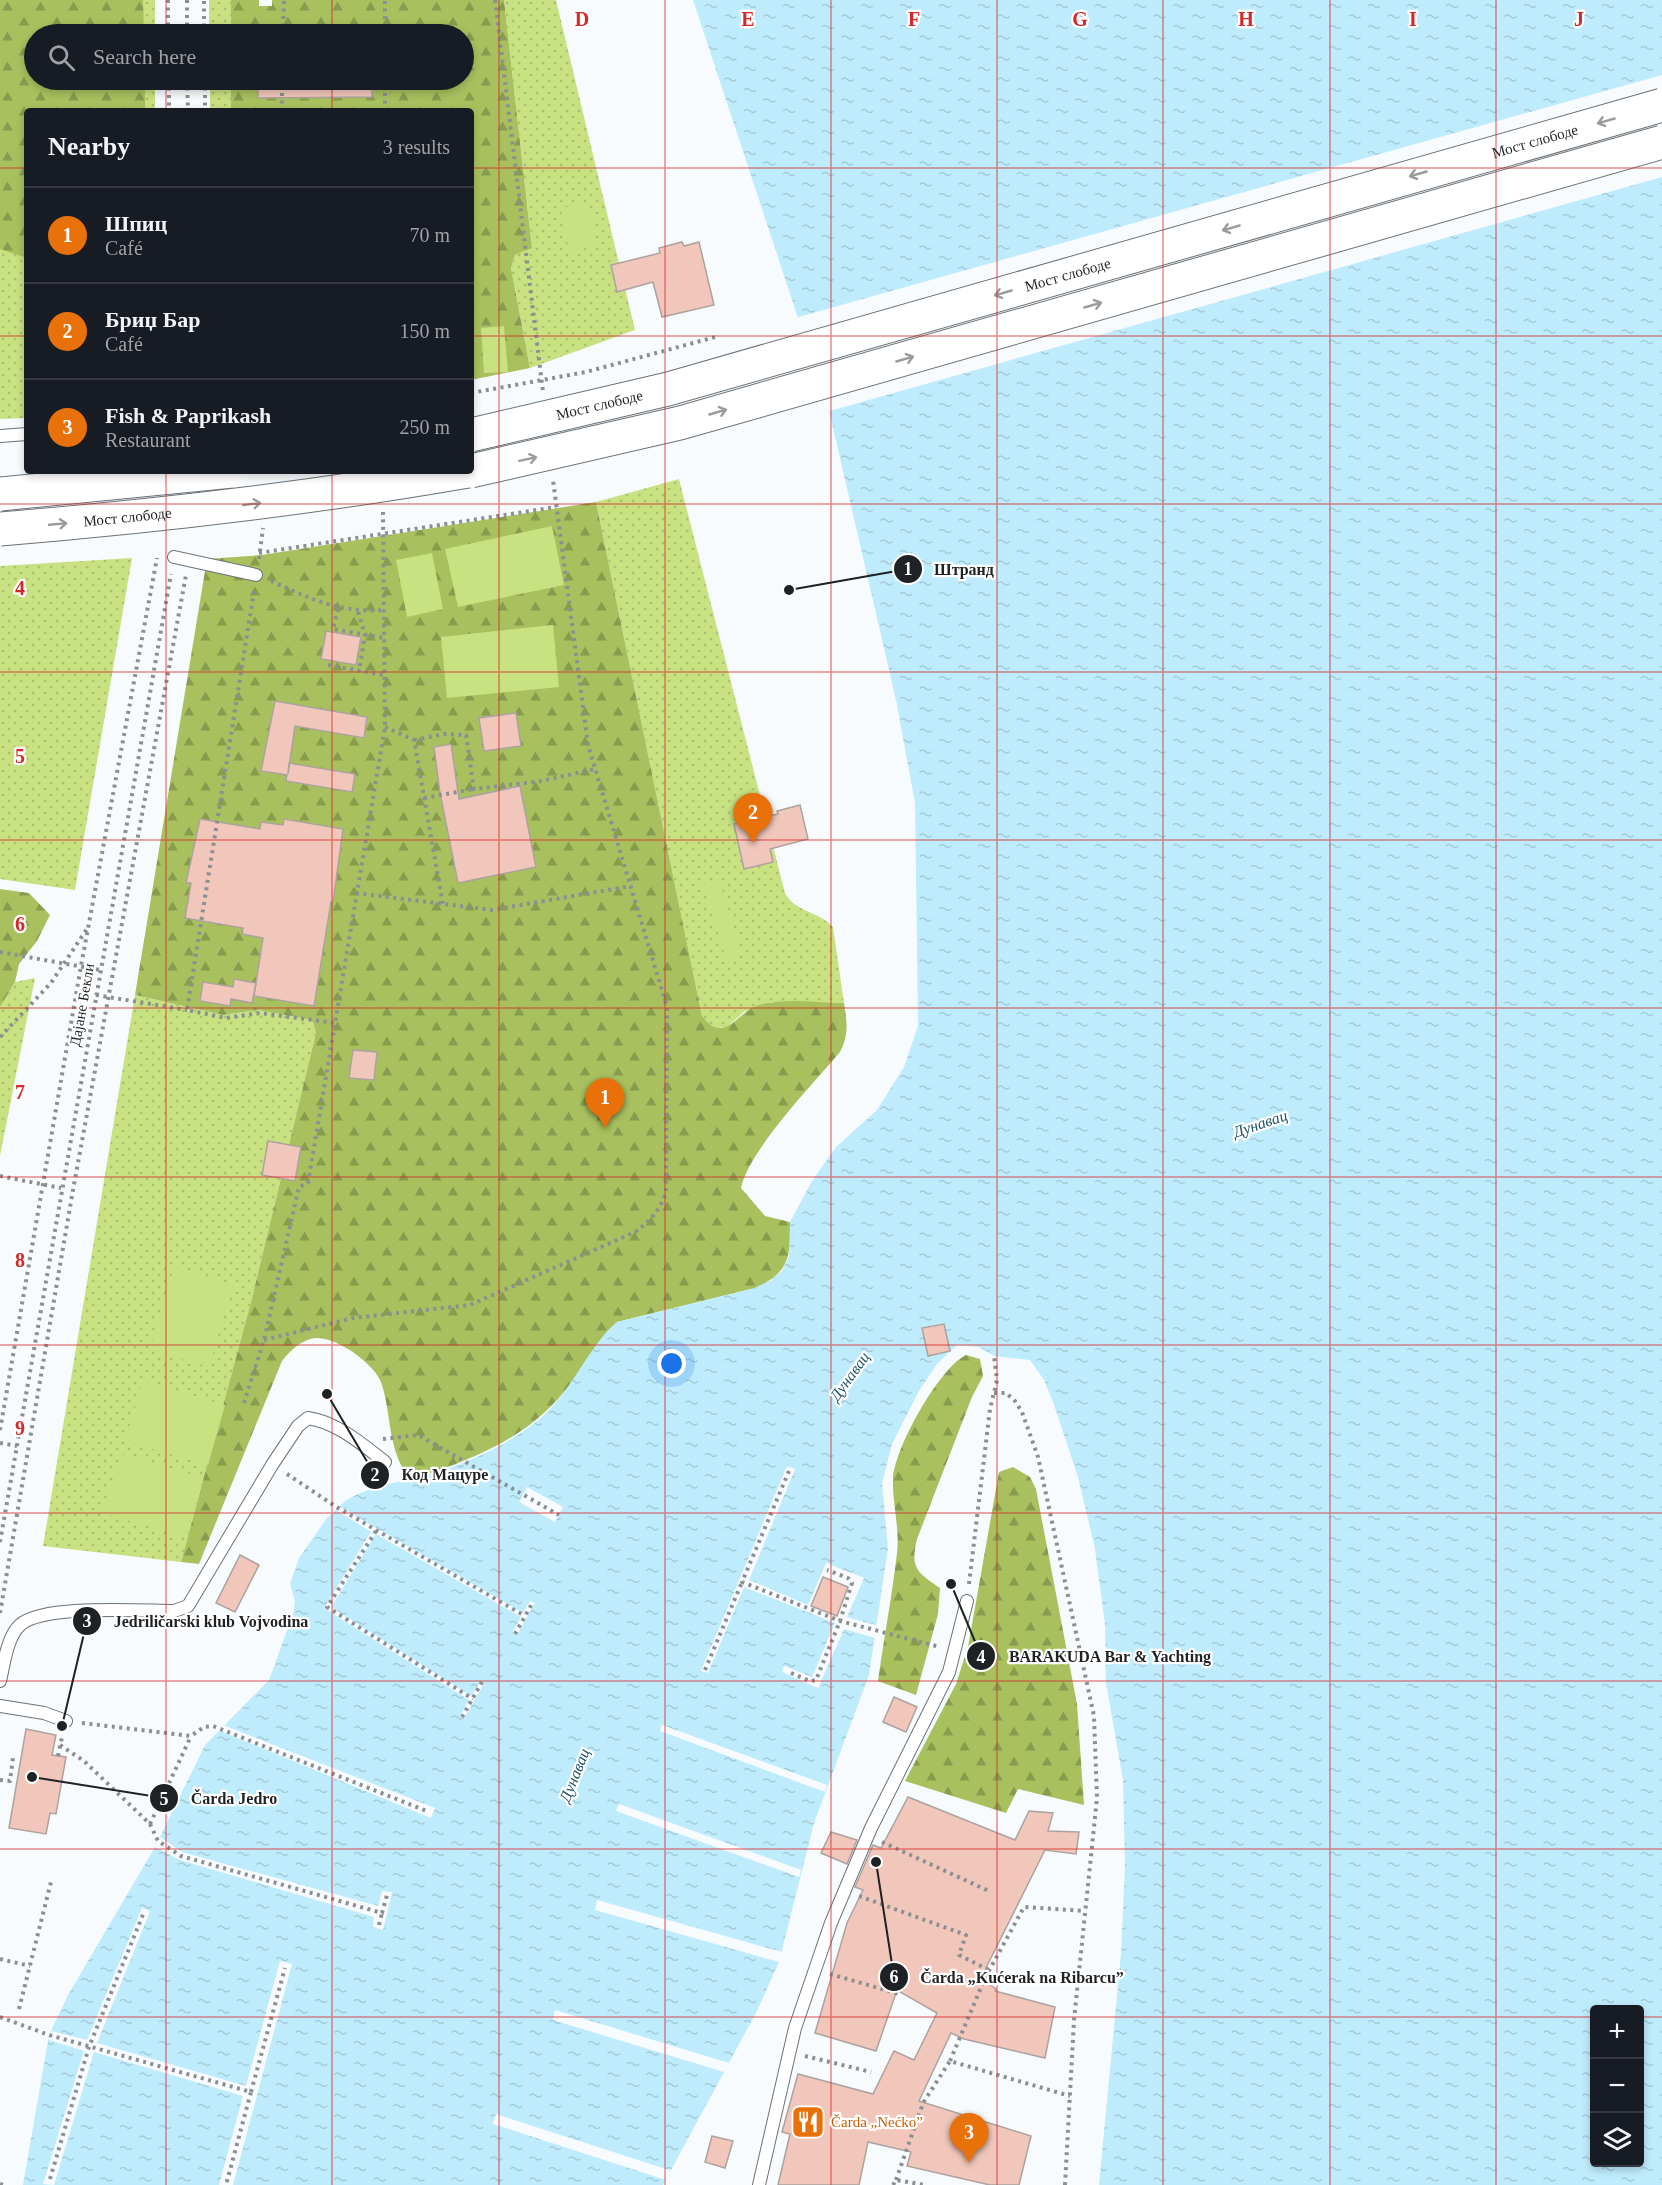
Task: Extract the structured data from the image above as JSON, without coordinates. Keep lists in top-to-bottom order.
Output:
{
  "streets": {
    "highway": ["Мост слободе"],
    "path": ["Дајане Бекли"]
  },
  "water": ["Дунавац"],
  "places": {
    "other": [
      "Штранд",
      "Код Мацуре",
      "BARAKUDA Bar & Yachting",
      "Jedriličarski klub Vojvodina",
      "Čarda Jedro",
      "Čarda „Kućerak na Ribarcu”"
    ],
    "restaurant": ["Čarda „Nećko”"]
  },
  "page": {
    "search": "Search here",
    "heading": ["Nearby", "3 results"],
    "list": [
      {
        "mark": "1",
        "name": "Шпиц",
        "note": "Café",
        "value": "70 m"
      },
      {
        "mark": "2",
        "name": "Бриџ Бар",
        "note": "Café",
        "value": "150 m"
      },
      {
        "mark": "3",
        "name": "Fish & Paprikash",
        "note": "Restaurant",
        "value": "250 m"
      }
    ],
    "pins": ["2", "1", "3"],
    "map_buttons": ["+", "−"]
  },
  "grid": {
    "columns": [
      "D",
      "E",
      "F",
      "G",
      "H",
      "I",
      "J"
    ],
    "rows": [
      "4",
      "5",
      "6",
      "7",
      "8",
      "9"
    ]
  }
}
